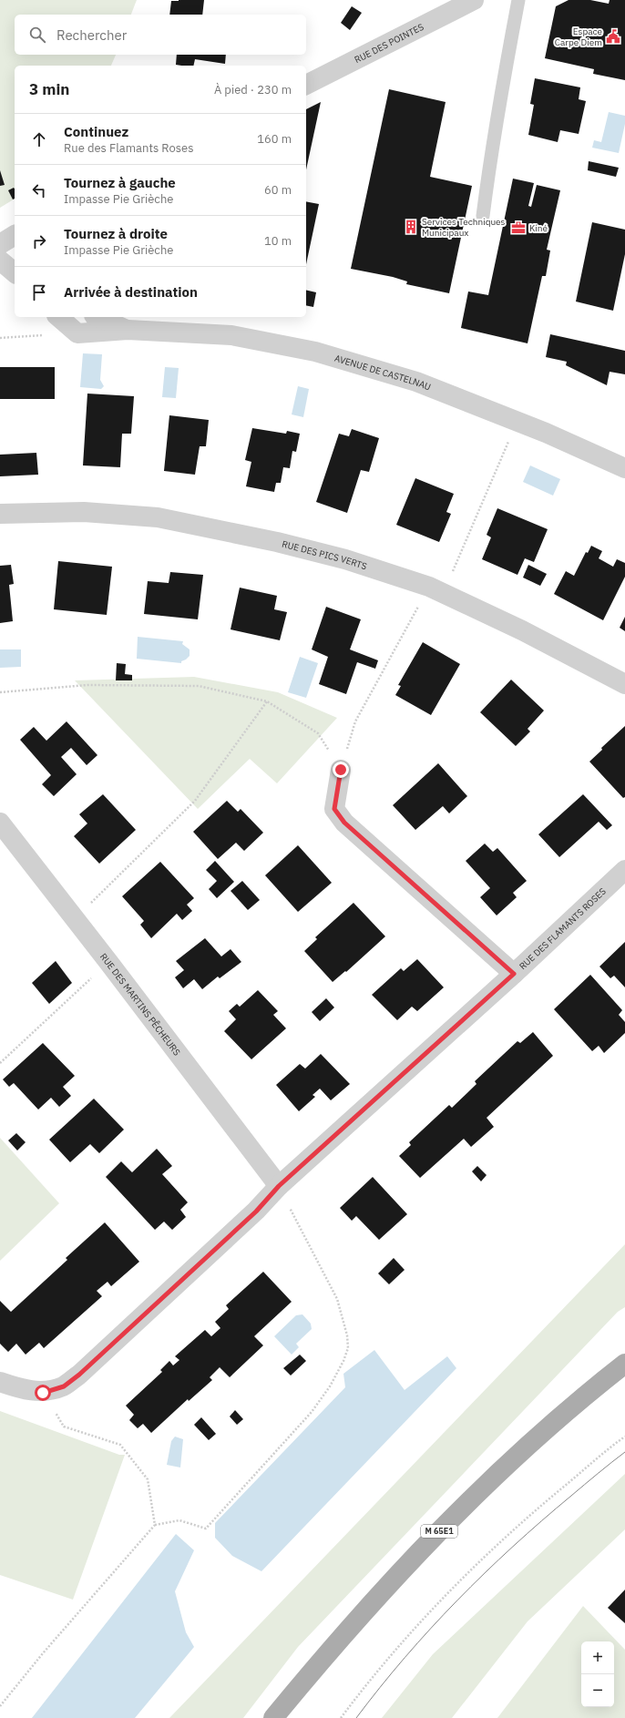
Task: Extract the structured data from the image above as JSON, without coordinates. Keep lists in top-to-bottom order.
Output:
{
  "streets": {
    "main road": ["M 65E1"],
    "street": [
      "RUE DES POINTES",
      "AVENUE DE CASTELNAU",
      "RUE DES PICS VERTS",
      "RUE DES FLAMANTS ROSES",
      "RUE DES MARTINS PÊCHEURS"
    ]
  },
  "crossings": [
    ["RUE DES FLAMANTS ROSES", "RUE DES MARTINS PÊCHEURS"]
  ],
  "places": {
    "public building": ["Espace Carpe Diem"],
    "building": ["Services Techniques Municipaux"],
    "office": ["Kiné"]
  },
  "page": {
    "search": "Rechercher",
    "heading": ["3 min", "À pied · 230 m"],
    "list": [
      ["Continuez", "Rue des Flamants Roses", "160 m"],
      ["Tournez à gauche", "Impasse Pie Grièche", "60 m"],
      ["Tournez à droite", "Impasse Pie Grièche", "10 m"],
      "Arrivée à destination"
    ],
    "map_buttons": ["+", "−"]
  }
}
